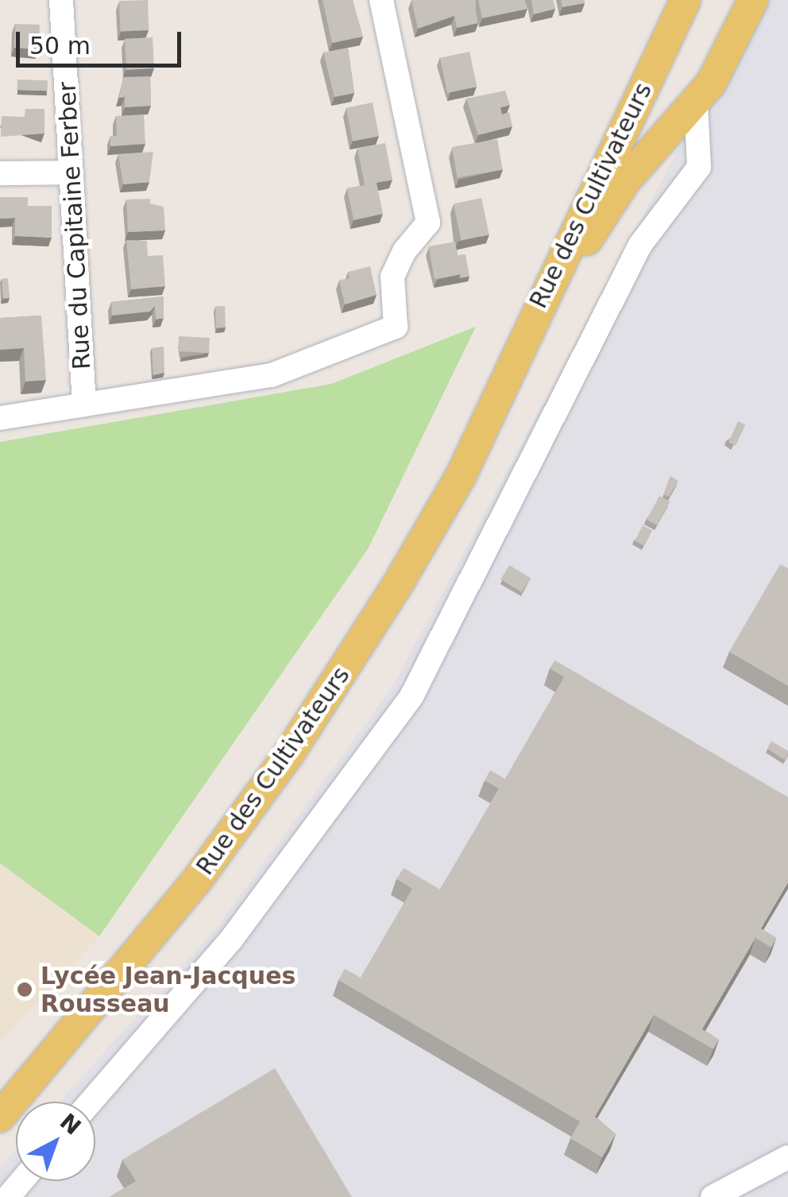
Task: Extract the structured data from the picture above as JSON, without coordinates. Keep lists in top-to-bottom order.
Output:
{
  "streets": {
    "main road": ["Rue des Cultivateurs"],
    "street": ["Rue du Capitaine Ferber"]
  },
  "places": ["Lycée Jean-Jacques Rousseau"],
  "scale_bar": "50 m",
  "north": "top right"
}
